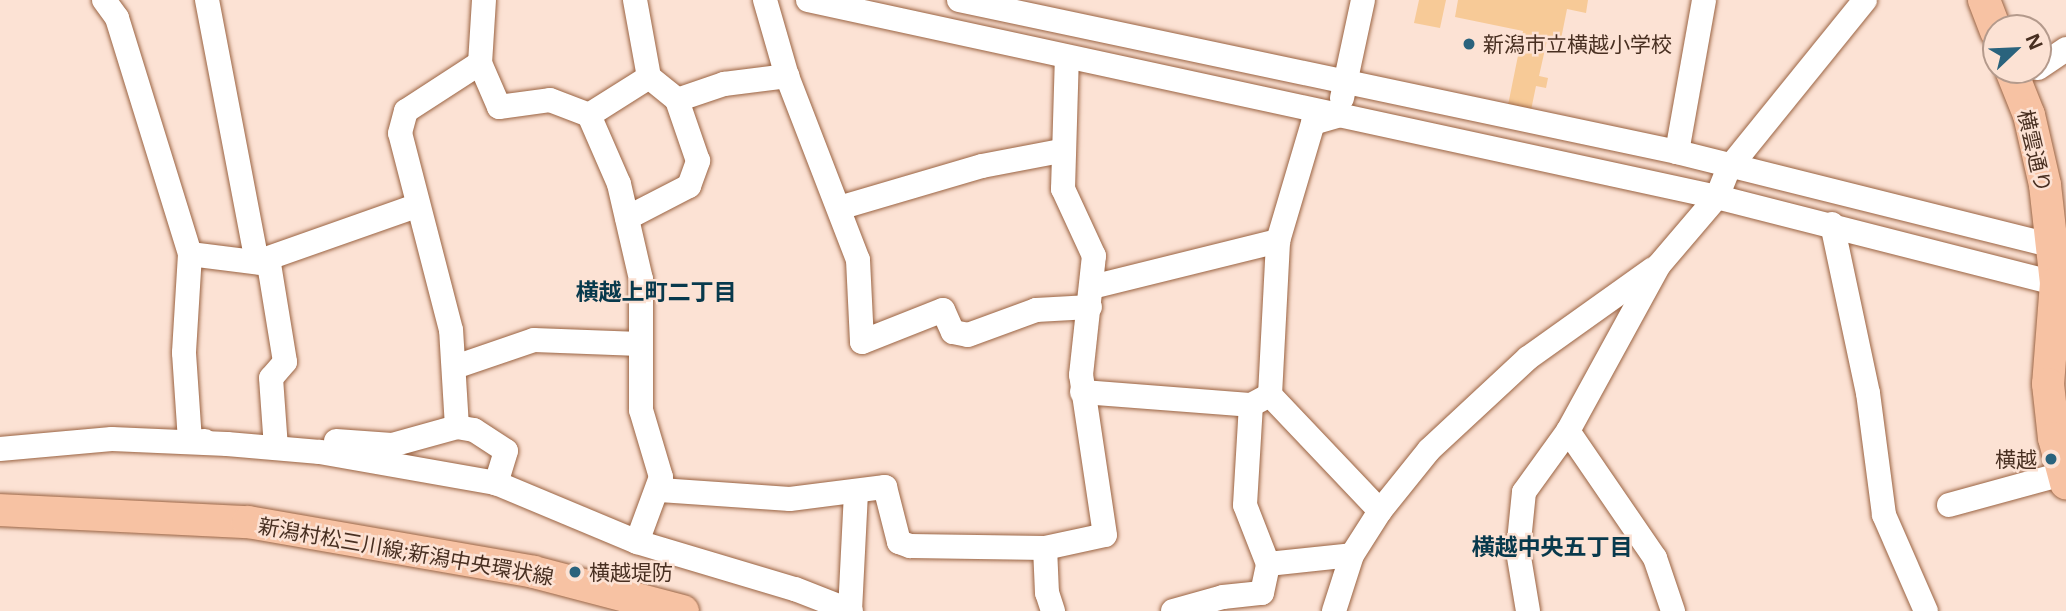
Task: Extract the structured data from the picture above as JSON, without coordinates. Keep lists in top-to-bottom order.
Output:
{
  "streets": {
    "main road": ["横雲通り", "新潟村松三川線;新潟中央環状線"]
  },
  "districts": ["横越上町二丁目", "横越中央五丁目"],
  "places": ["新潟市立横越小学校", "横越", "横越堤防"],
  "north": "top right"
}
